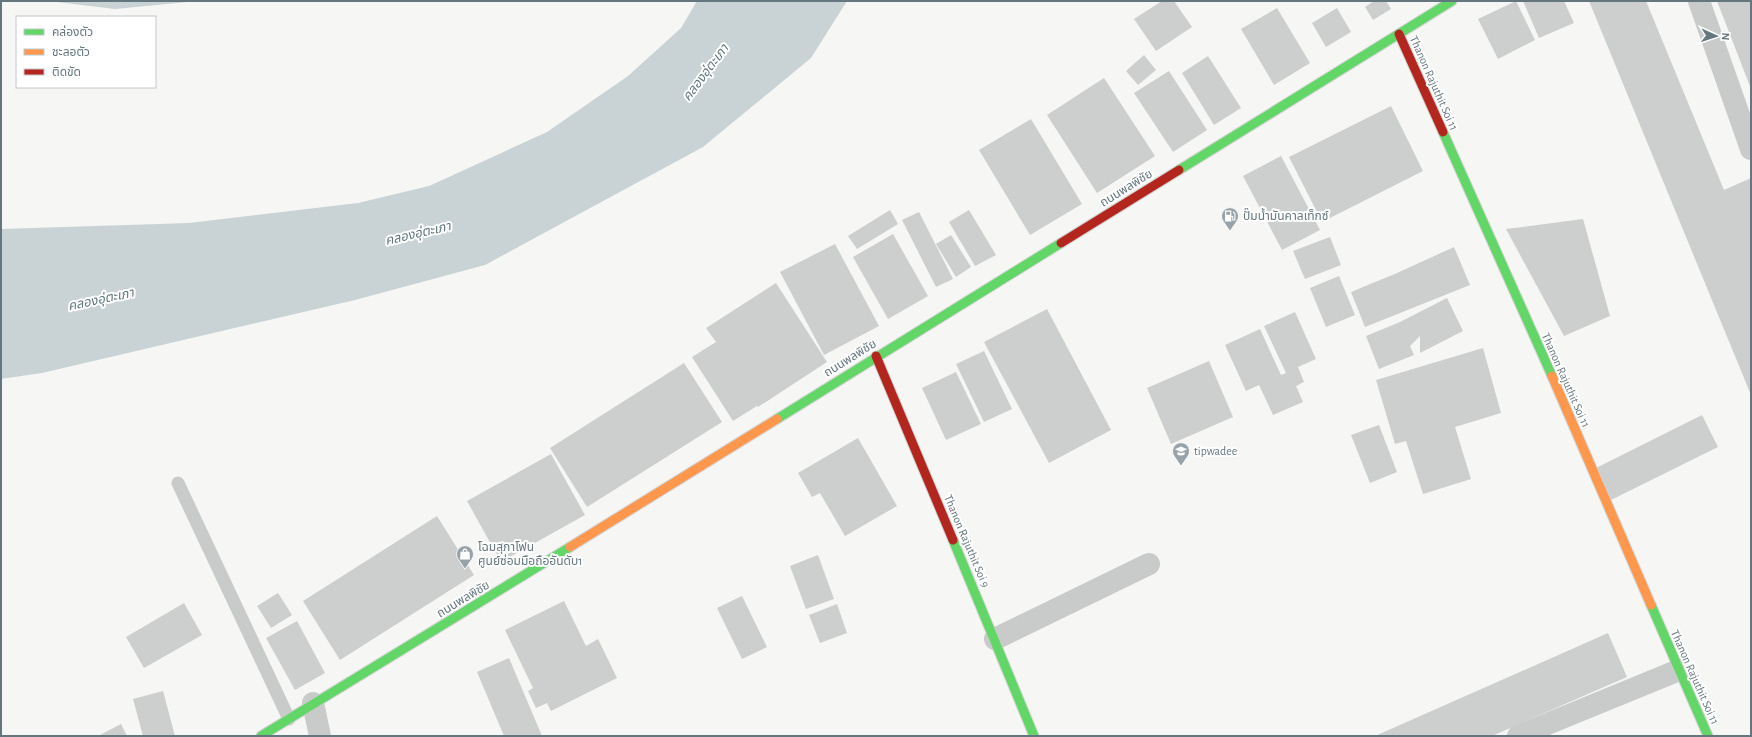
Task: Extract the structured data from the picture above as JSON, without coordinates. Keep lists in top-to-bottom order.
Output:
{
  "streets": {
    "street": ["Thanon Rajuthit Soi 11", "ถนนพลพิชัย", "Thanon Rajuthit Soi 9"]
  },
  "crossings": [
    ["Thanon Rajuthit Soi 11", "ถนนพลพิชัย"],
    ["ถนนพลพิชัย", "Thanon Rajuthit Soi 9"]
  ],
  "water": ["คลองอุ่ตะเภา"],
  "places": {
    "fuel station": ["ปั๊มน้ำมันคาลเท็กซ์"],
    "school or university": ["tipwadee"],
    "shop": ["โฉมสุภาโฟน ศูนย์ซ่อมมือถืออันดับ1"]
  },
  "legend": ["คล่องตัว", "ชะลอตัว", "ติดขัด"],
  "north": "right"
}
